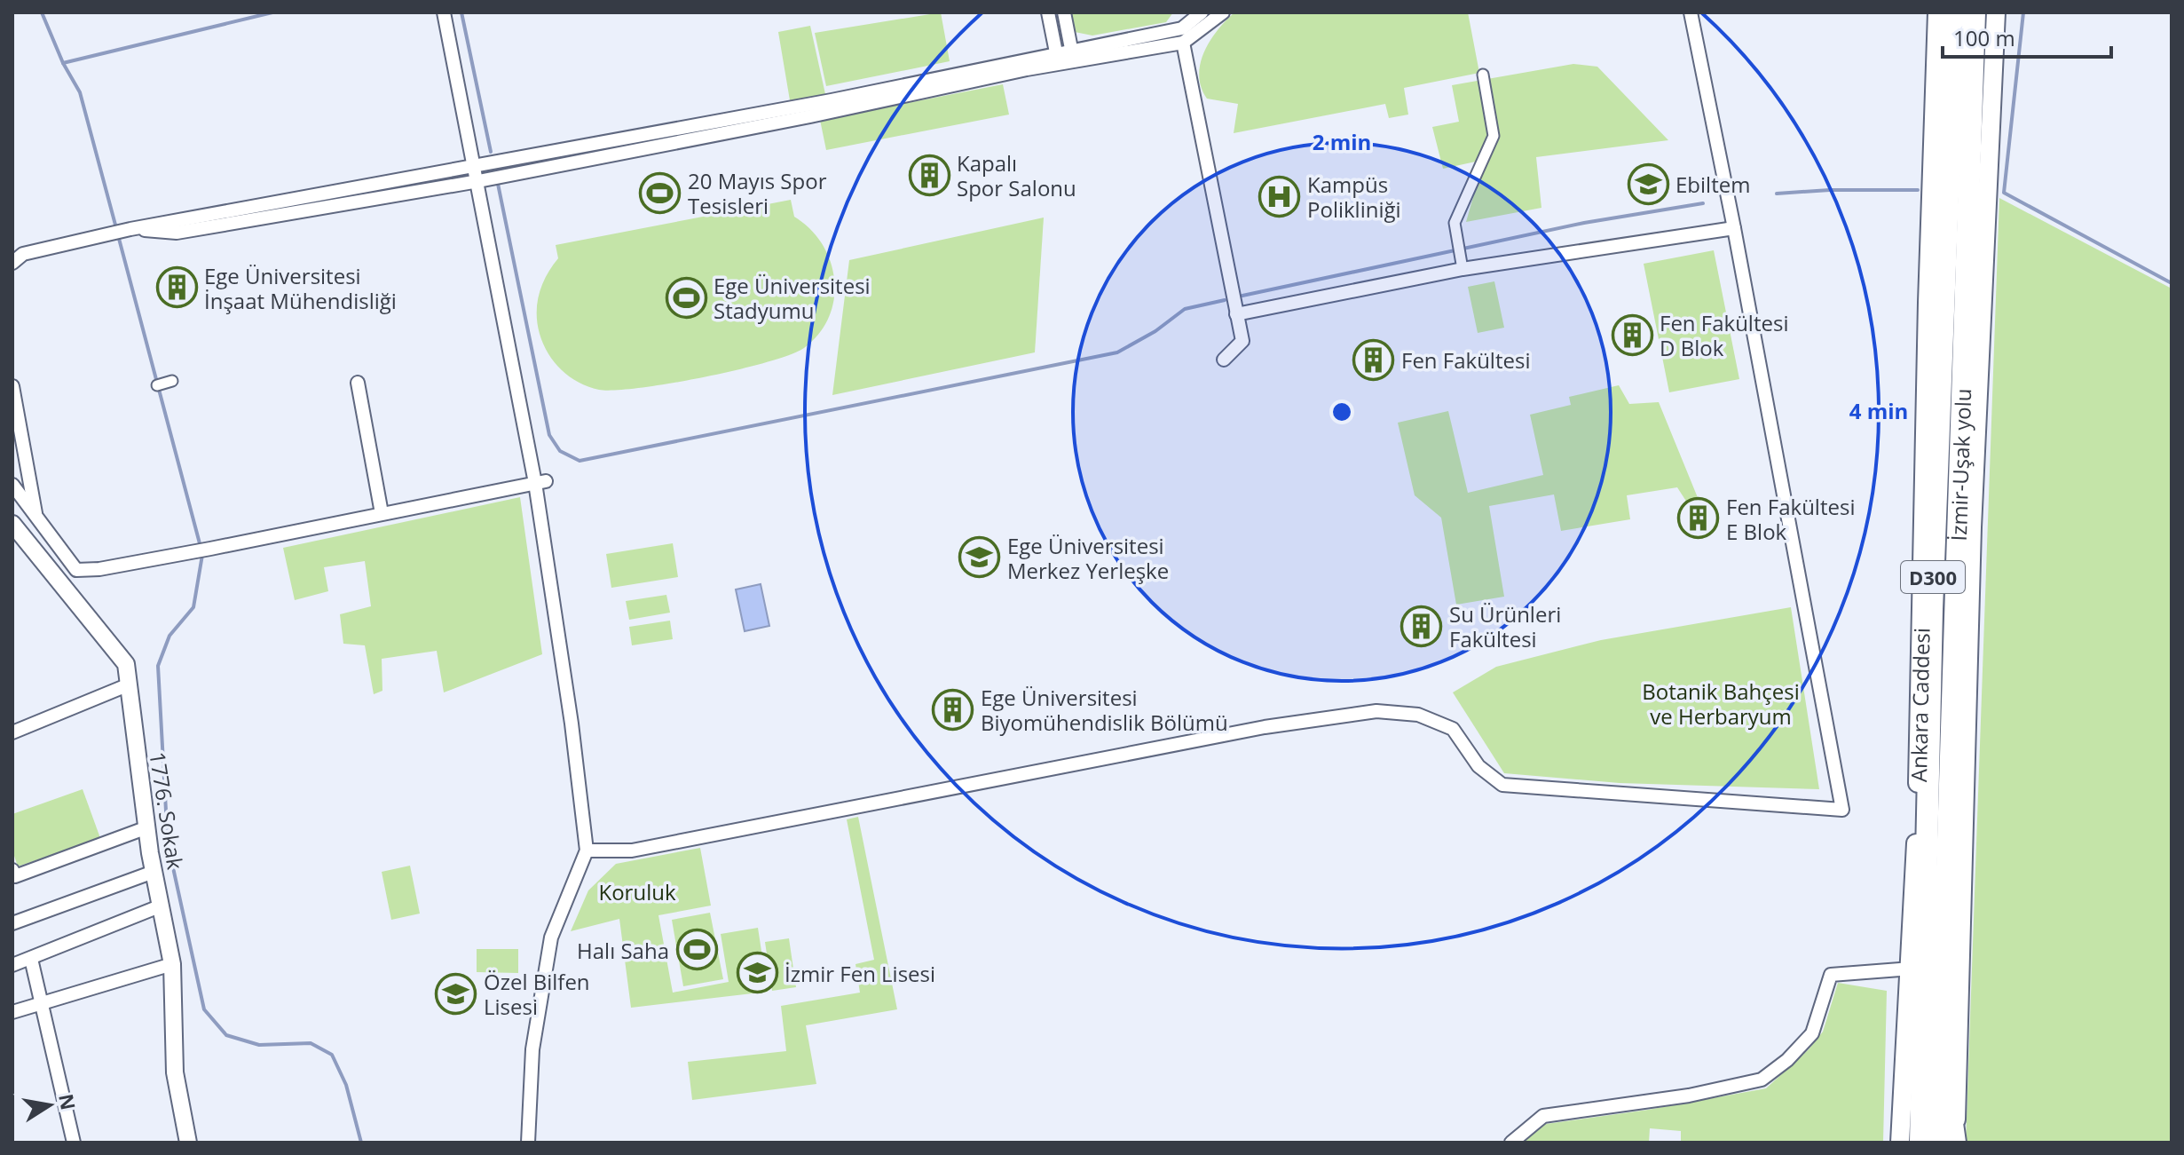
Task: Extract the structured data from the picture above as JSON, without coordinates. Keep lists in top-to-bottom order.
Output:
{
  "streets": {
    "highway": ["İzmir-Uşak yolu", "D300", "Ankara Caddesi"],
    "street": ["1776. Sokak"]
  },
  "crossings": [
    ["İzmir-Uşak yolu", "D300"],
    ["D300", "Ankara Caddesi"]
  ],
  "parks": ["Botanik Bahçesi ve Herbaryum", "Koruluk"],
  "places": {
    "building": [
      "Kapalı Spor Salonu",
      "Ege Üniversitesi İnşaat Mühendisliği",
      "Fen Fakültesi D Blok",
      "Fen Fakültesi",
      "Fen Fakültesi E Blok",
      "Su Ürünleri Fakültesi",
      "Ege Üniversitesi Biyomühendislik Bölümü"
    ],
    "school or university": [
      "Ebiltem",
      "Ege Üniversitesi Merkez Yerleşke",
      "İzmir Fen Lisesi",
      "Özel Bilfen Lisesi"
    ],
    "sports": ["20 Mayıs Spor Tesisleri", "Ege Üniversitesi Stadyumu", "Halı Saha"],
    "hospital": ["Kampüs Polikliniği"]
  },
  "scale_bar": "100 m",
  "north": "right",
  "rings": ["2 min", "4 min"]
}
